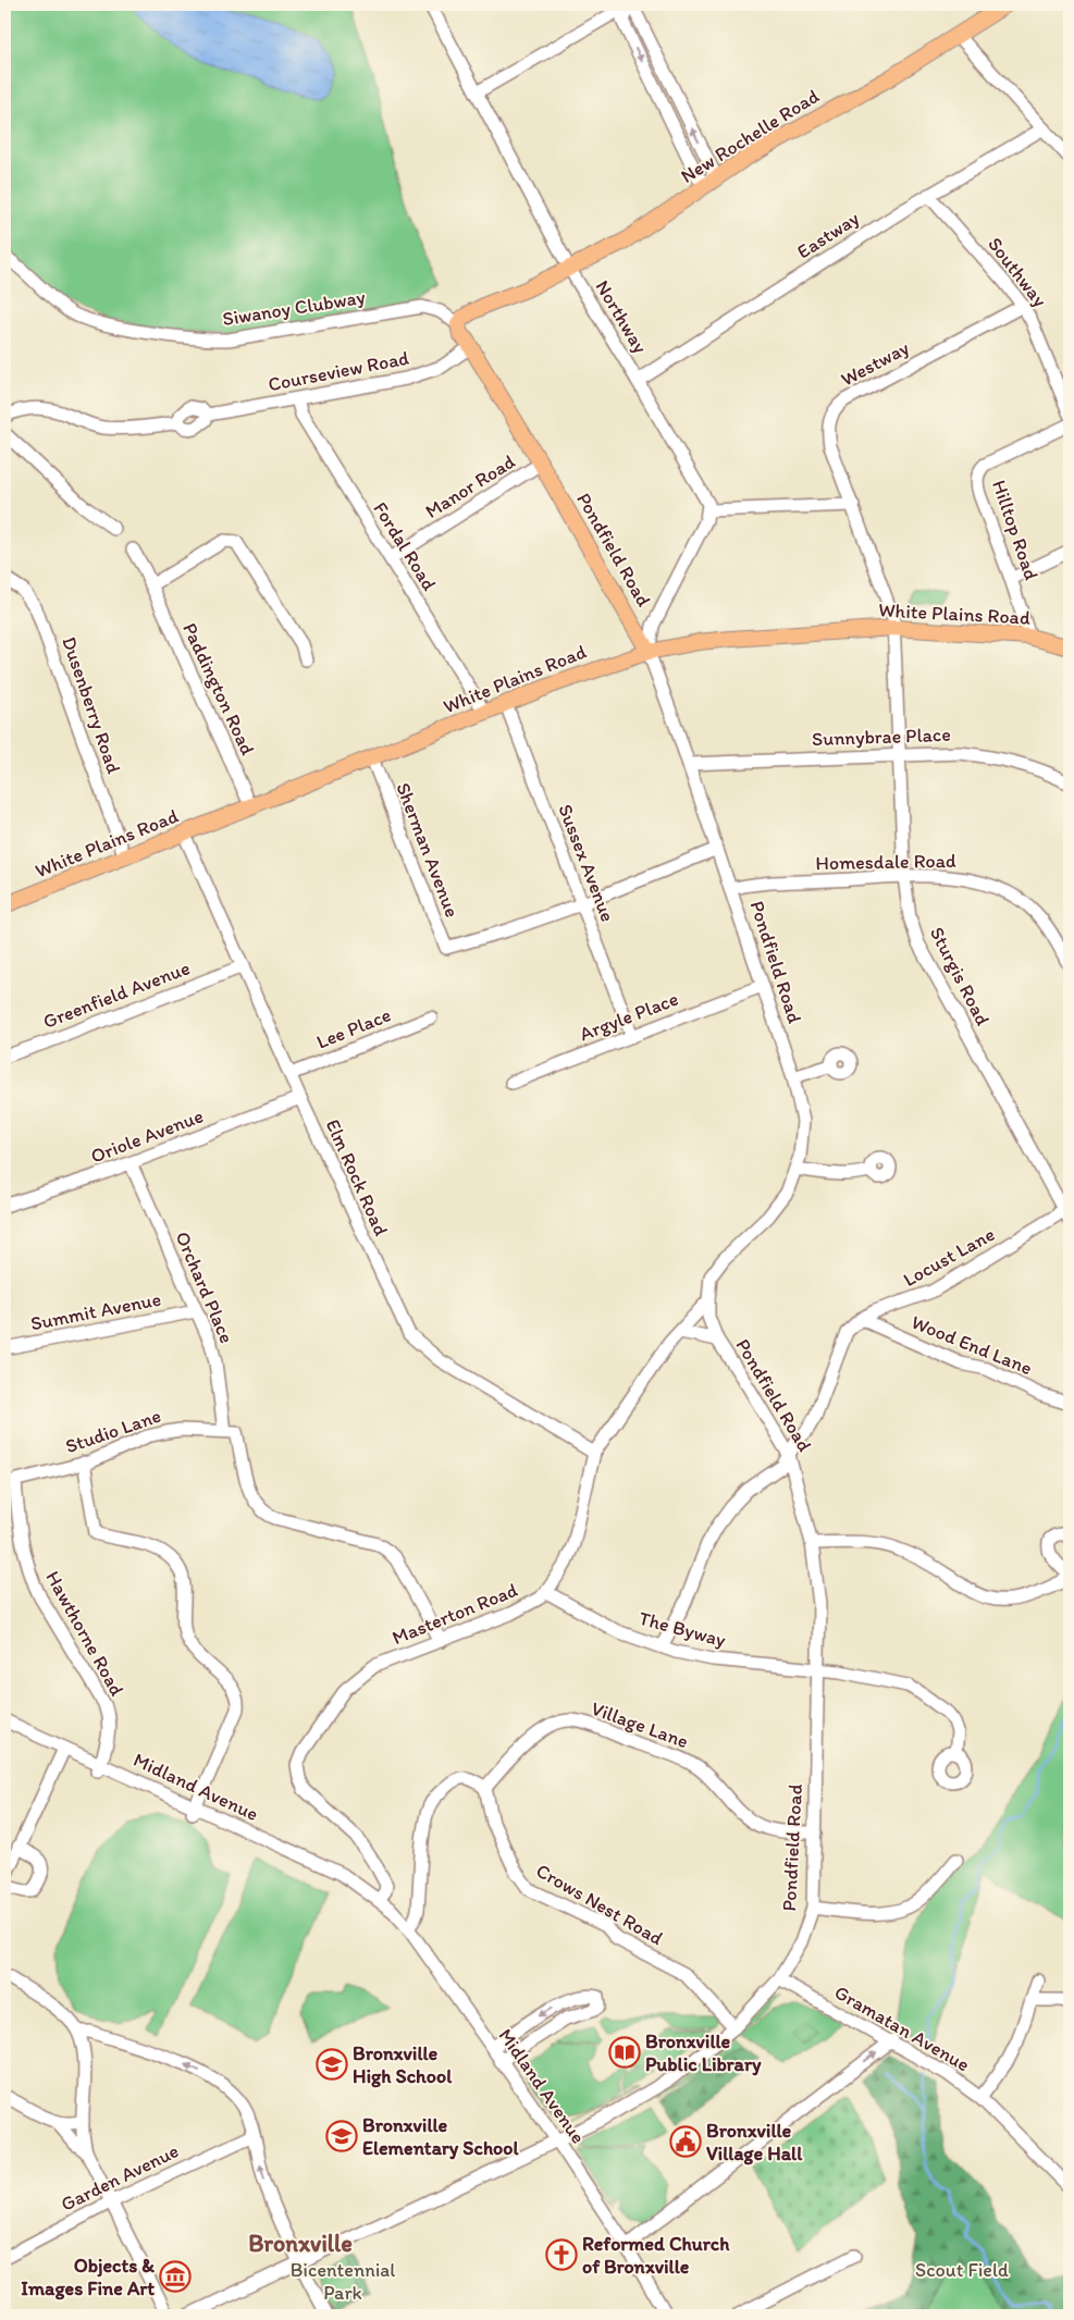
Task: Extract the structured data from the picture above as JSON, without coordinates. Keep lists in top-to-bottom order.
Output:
{
  "streets": {
    "main road": ["New Rochelle Road", "Pondfield Road", "White Plains Road"],
    "street": [
      "Eastway",
      "Southway",
      "Siwanoy Clubway",
      "Northway",
      "Westway",
      "Courseview Road",
      "Manor Road",
      "Hilltop Road",
      "Fordal Road",
      "Paddington Road",
      "Dusenberry Road",
      "Sunnybrae Place",
      "Sherman Avenue",
      "Homesdale Road",
      "Sussex Avenue",
      "Sturgis Road",
      "Greenfield Avenue",
      "Argyle Place",
      "Lee Place",
      "Oriole Avenue",
      "Elm Rock Road",
      "Locust Lane",
      "Orchard Place",
      "Summit Avenue",
      "Wood End Lane",
      "Studio Lane",
      "Masterton Road",
      "The Byway",
      "Hawthorne Road",
      "Village Lane",
      "Midland Avenue",
      "Crows Nest Road",
      "Gramatan Avenue",
      "Garden Avenue"
    ]
  },
  "crossings": [
    ["New Rochelle Road", "Siwanoy Clubway"],
    ["New Rochelle Road", "Northway"],
    ["New Rochelle Road", "Courseview Road"],
    ["New Rochelle Road", "Pondfield Road"],
    ["Eastway", "Southway"],
    ["Eastway", "Northway"],
    ["Southway", "Westway"],
    ["Westway", "White Plains Road"],
    ["Westway", "Sturgis Road"],
    ["Courseview Road", "Fordal Road"],
    ["Courseview Road", "Pondfield Road"],
    ["Manor Road", "Fordal Road"],
    ["Manor Road", "Pondfield Road"],
    ["Hilltop Road", "White Plains Road"],
    ["Fordal Road", "White Plains Road"],
    ["Pondfield Road", "White Plains Road"],
    ["Pondfield Road", "Sunnybrae Place"],
    ["Pondfield Road", "Homesdale Road"],
    ["Pondfield Road", "Argyle Place"],
    ["Pondfield Road", "Locust Lane"],
    ["Pondfield Road", "Masterton Road"],
    ["Pondfield Road", "The Byway"],
    ["Pondfield Road", "Village Lane"],
    ["Pondfield Road", "Midland Avenue"],
    ["Pondfield Road", "Crows Nest Road"],
    ["Pondfield Road", "Gramatan Avenue"],
    ["White Plains Road", "Paddington Road"],
    ["White Plains Road", "Dusenberry Road"],
    ["White Plains Road", "Sherman Avenue"],
    ["White Plains Road", "Sussex Avenue"],
    ["White Plains Road", "Sturgis Road"],
    ["White Plains Road", "Elm Rock Road"],
    ["Sunnybrae Place", "Sturgis Road"],
    ["Sherman Avenue", "Sussex Avenue"],
    ["Homesdale Road", "Sturgis Road"],
    ["Sussex Avenue", "Argyle Place"],
    ["Sturgis Road", "Locust Lane"],
    ["Greenfield Avenue", "Elm Rock Road"],
    ["Lee Place", "Elm Rock Road"],
    ["Oriole Avenue", "Elm Rock Road"],
    ["Oriole Avenue", "Orchard Place"],
    ["Elm Rock Road", "Masterton Road"],
    ["Locust Lane", "Wood End Lane"],
    ["Locust Lane", "The Byway"],
    ["Orchard Place", "Summit Avenue"],
    ["Orchard Place", "Studio Lane"],
    ["Orchard Place", "Masterton Road"],
    ["Studio Lane", "Hawthorne Road"],
    ["Masterton Road", "The Byway"],
    ["Masterton Road", "Midland Avenue"],
    ["Hawthorne Road", "Midland Avenue"],
    ["Village Lane", "Crows Nest Road"]
  ],
  "districts": ["Bronxville"],
  "parks": ["Bicentennial Park", "Scout Field"],
  "places": {
    "library": ["Bronxville Public Library"],
    "school or university": ["Bronxville High School", "Bronxville Elementary School"],
    "public building": ["Bronxville Village Hall"],
    "church": ["Reformed Church of Bronxville"],
    "museum": ["Objects & Images Fine Art"]
  }
}
